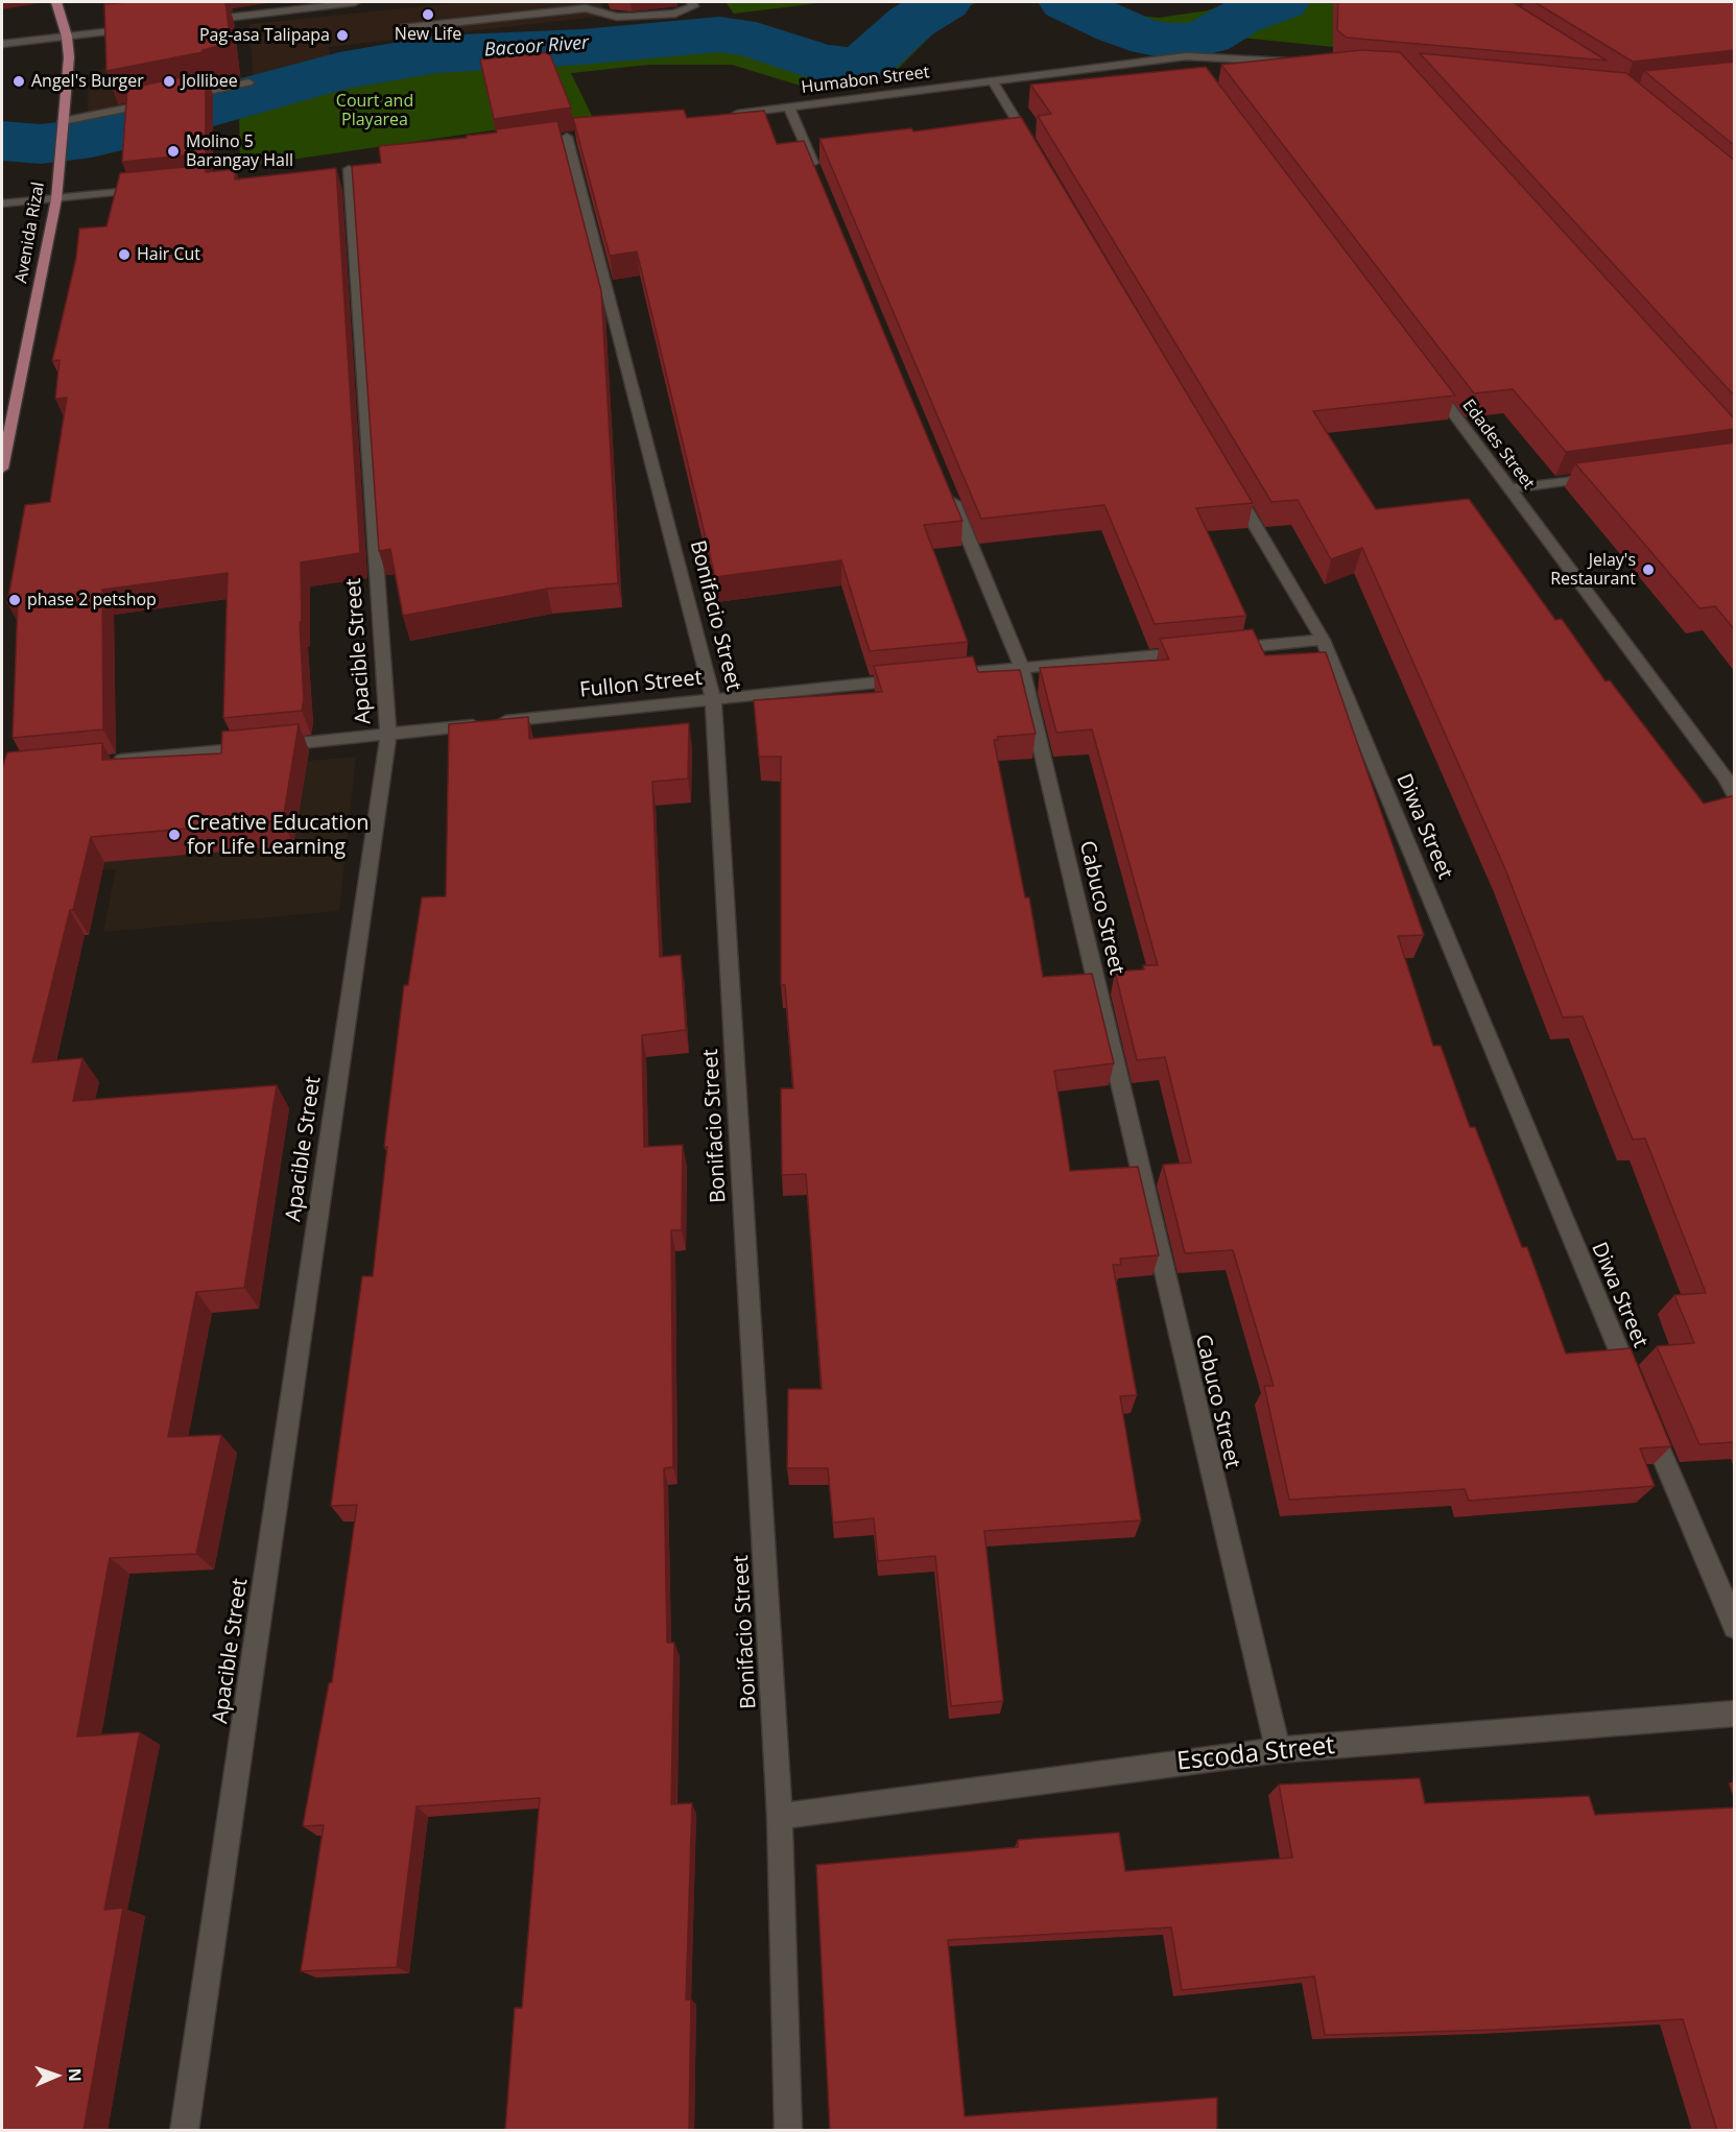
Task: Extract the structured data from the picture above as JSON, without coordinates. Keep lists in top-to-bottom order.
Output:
{
  "streets": {
    "main road": ["Avenida Rizal"],
    "street": [
      "Humabon Street",
      "Edades Street",
      "Bonifacio Street",
      "Apacible Street",
      "Fullon Street",
      "Diwa Street",
      "Cabuco Street",
      "Escoda Street"
    ]
  },
  "crossings": [
    ["Bonifacio Street", "Fullon Street"],
    ["Bonifacio Street", "Escoda Street"],
    ["Apacible Street", "Fullon Street"],
    ["Cabuco Street", "Escoda Street"]
  ],
  "water": ["Bacoor River"],
  "parks": ["Court and Playarea"],
  "places": [
    "New Life",
    "Pag-asa Talipapa",
    "Angel's Burger",
    "Jollibee",
    "Molino 5 Barangay Hall",
    "Hair Cut",
    "Jelay's Restaurant",
    "phase 2 petshop",
    "Creative Education for Life Learning"
  ],
  "north": "right"
}
